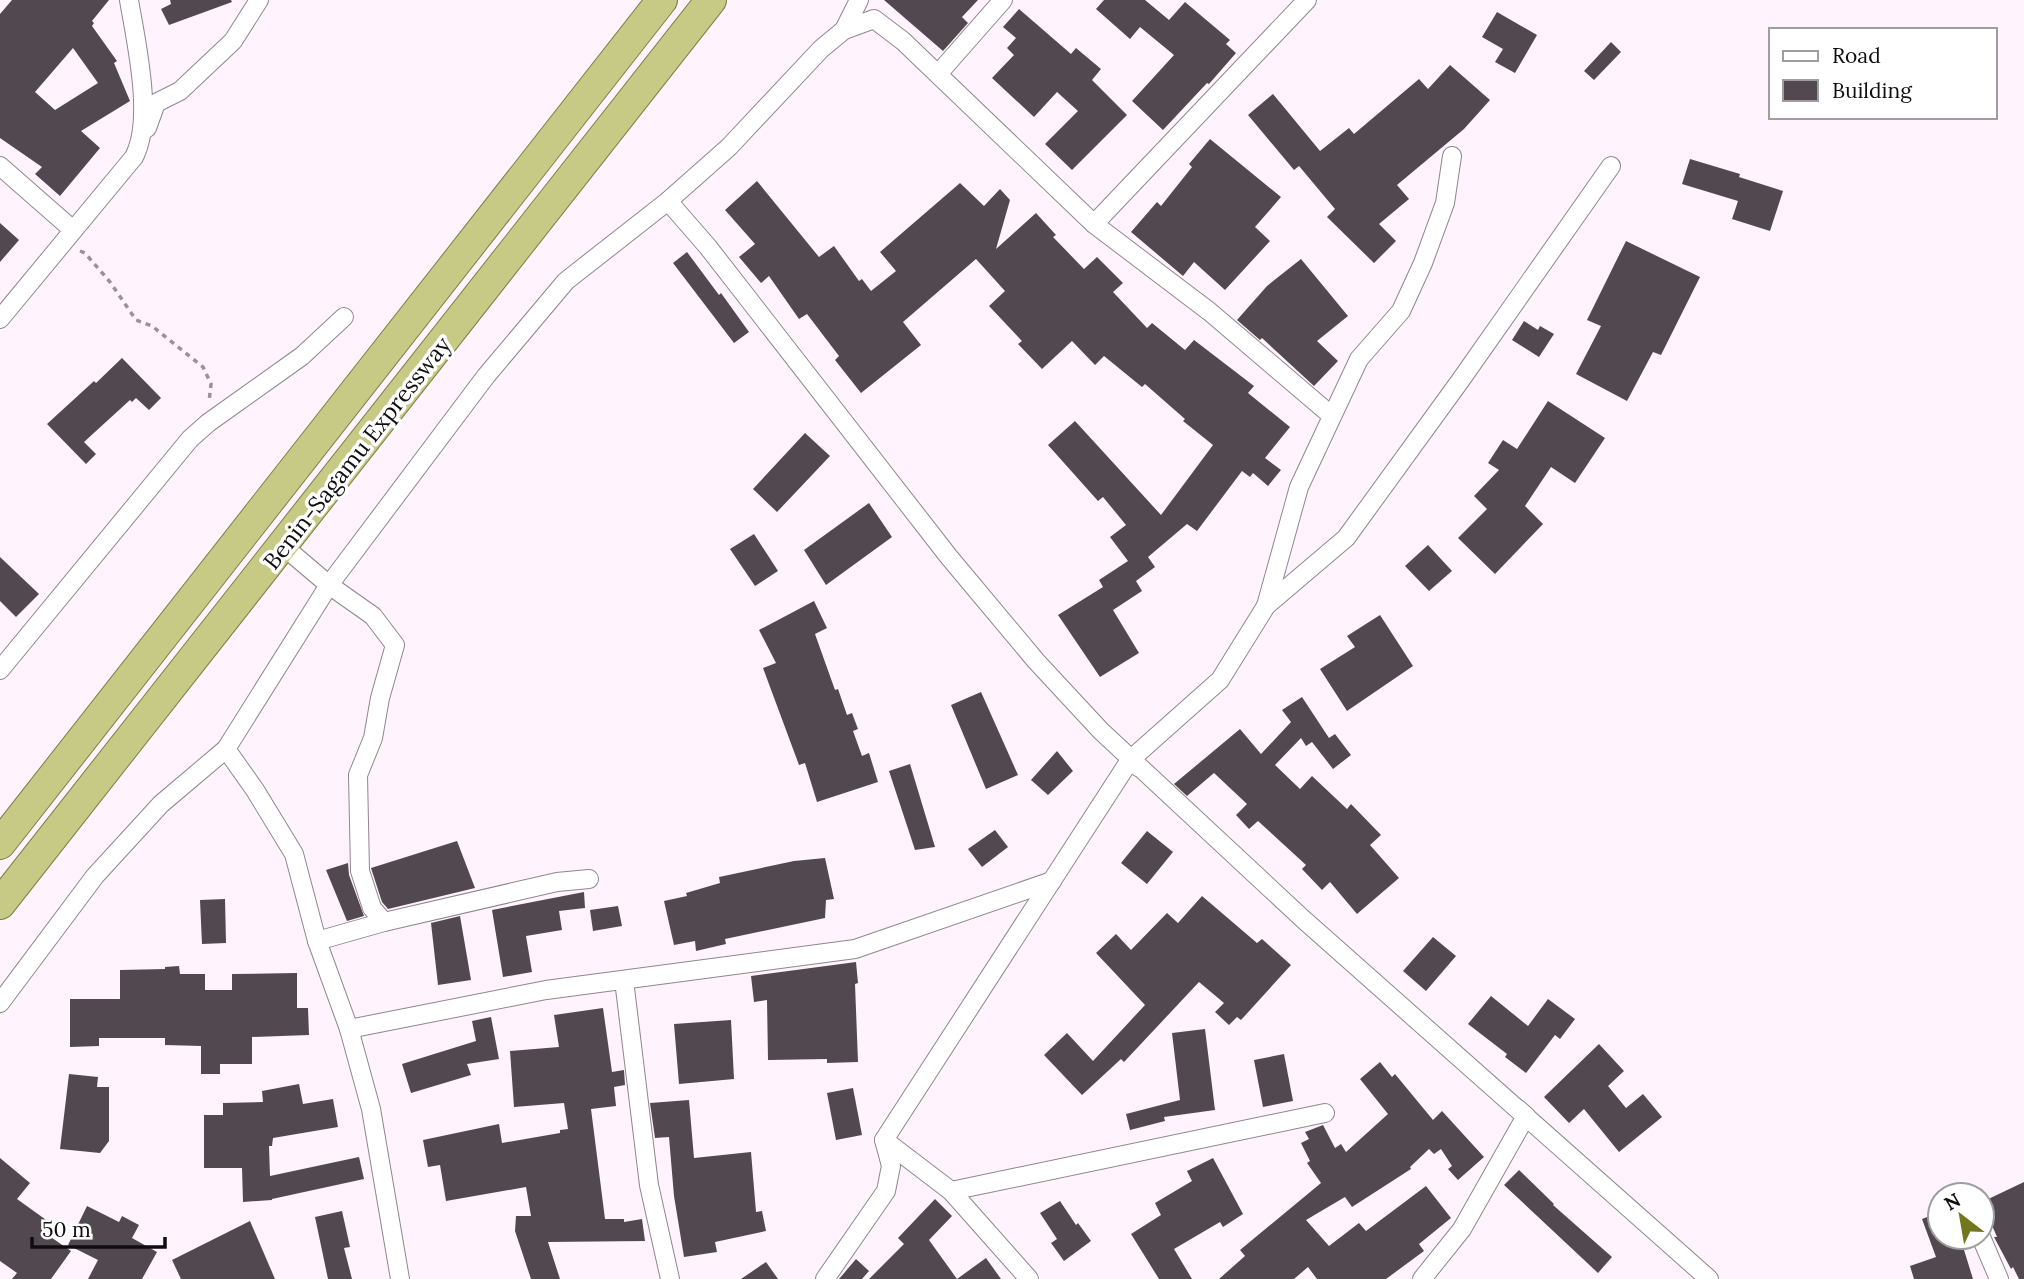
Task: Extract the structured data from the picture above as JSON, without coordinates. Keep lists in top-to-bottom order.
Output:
{
  "streets": {
    "highway": ["Benin-Sagamu Expressway"]
  },
  "legend": ["Road", "Building"],
  "scale_bar": "50 m",
  "north": "top left"
}
